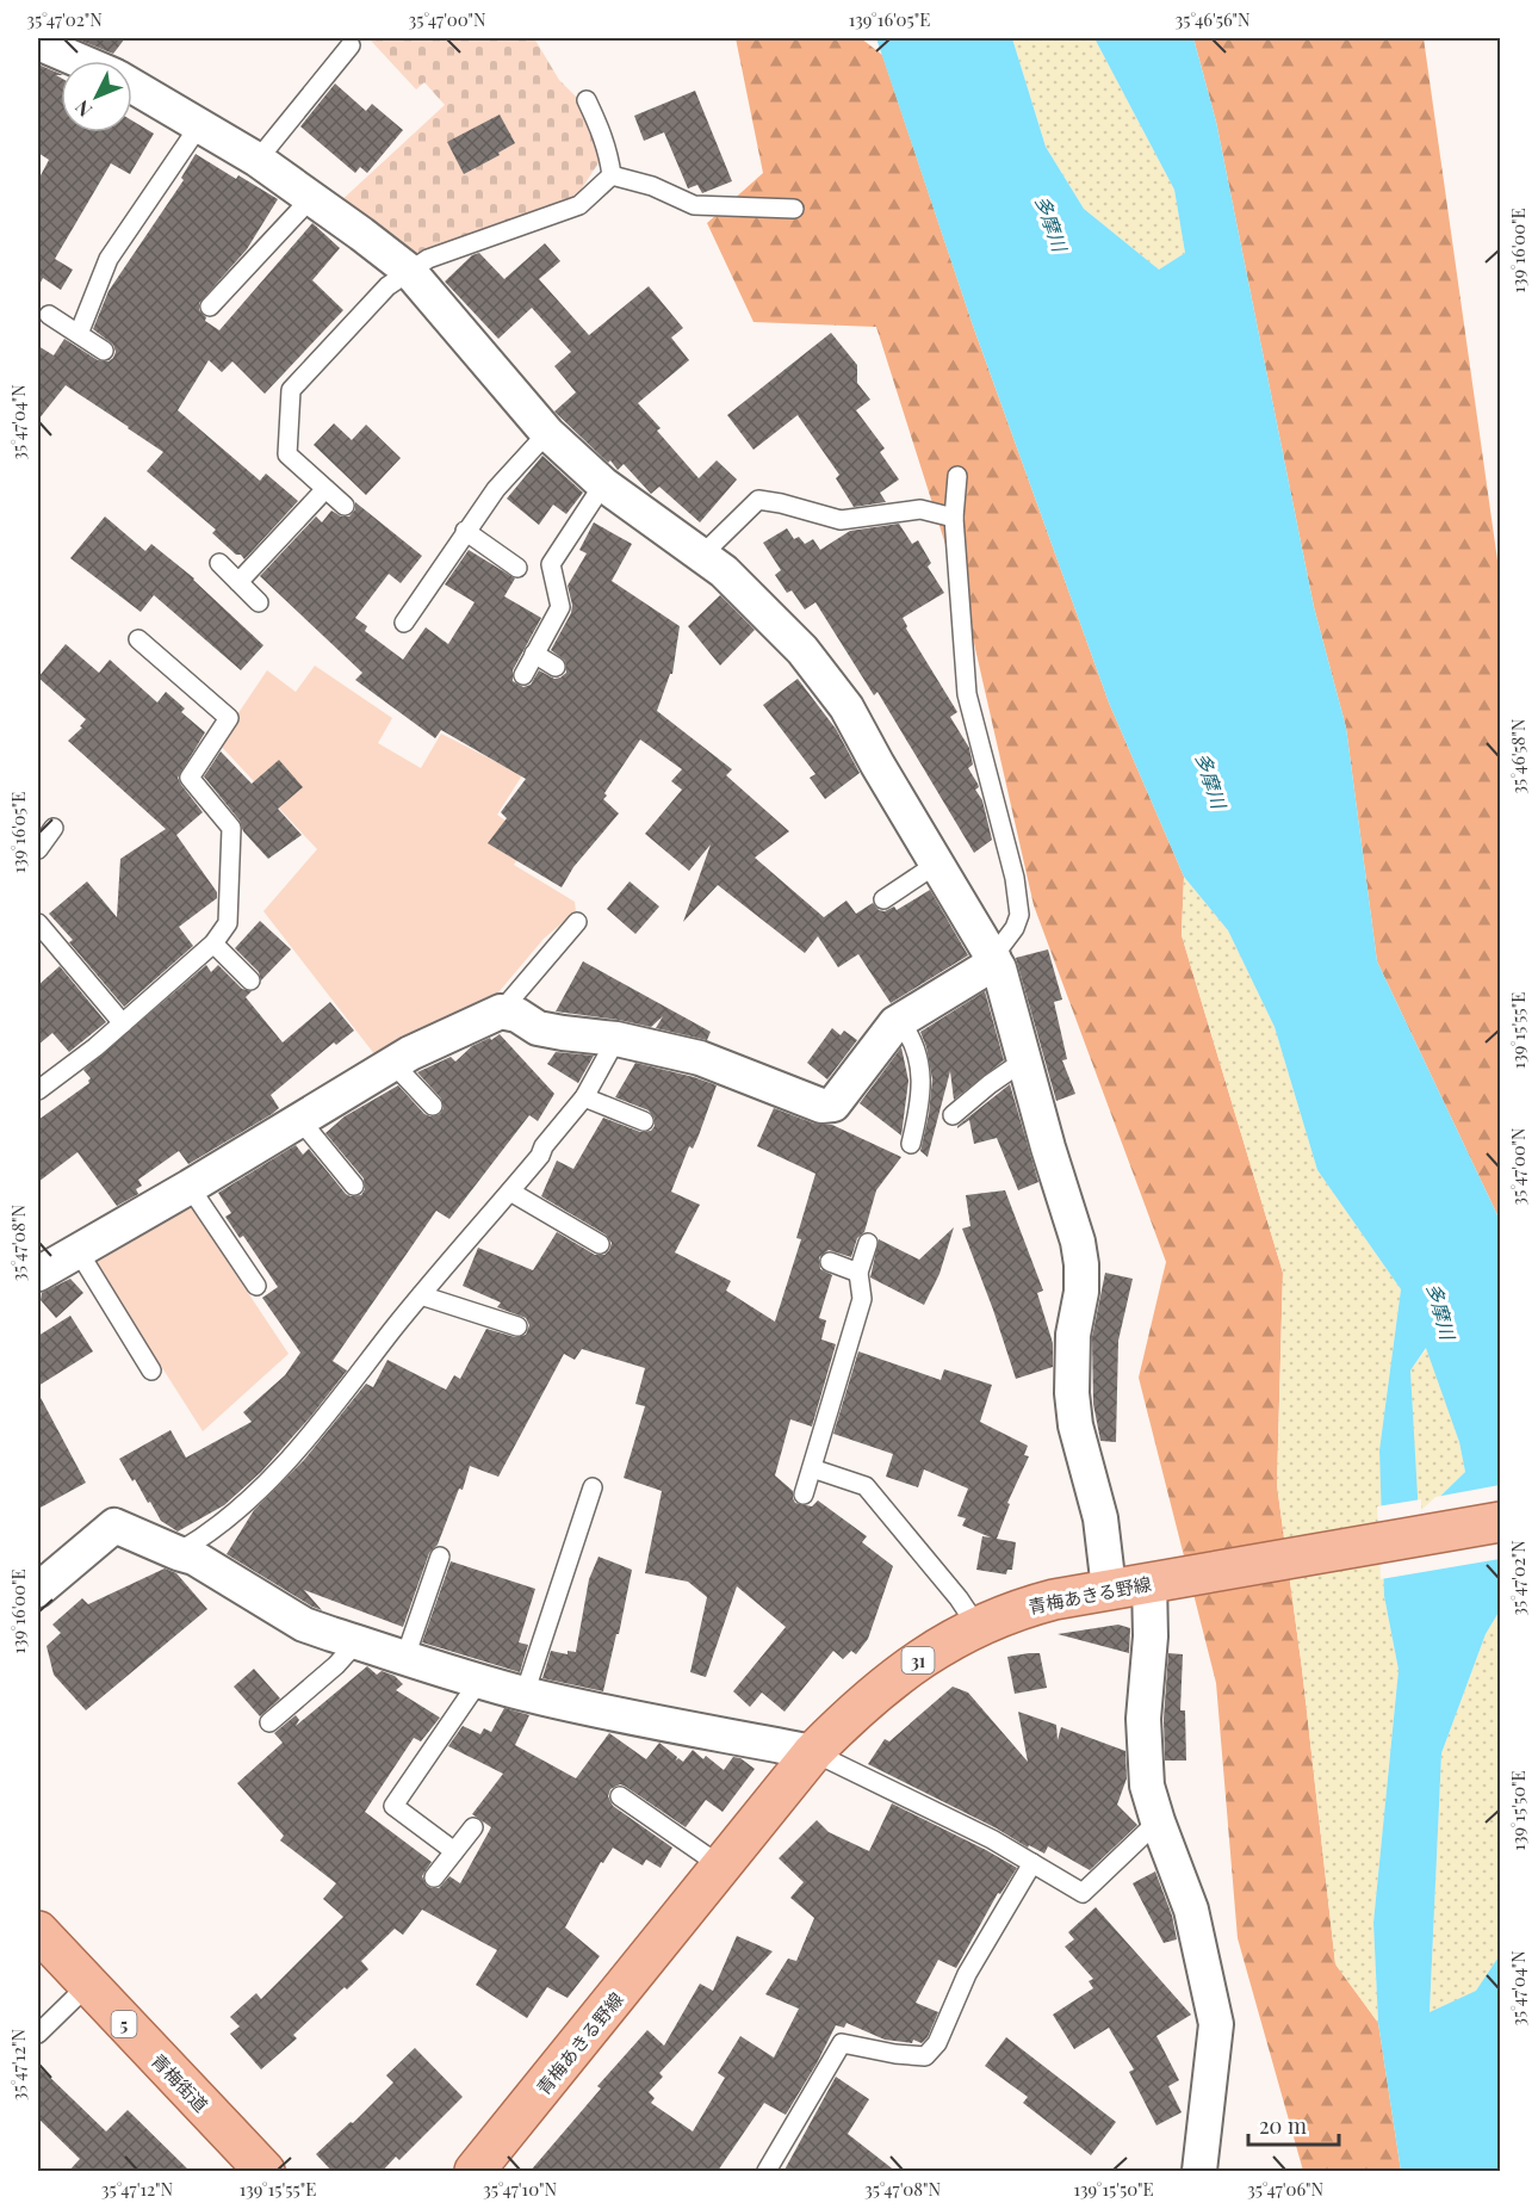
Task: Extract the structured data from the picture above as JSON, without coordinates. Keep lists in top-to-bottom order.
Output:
{
  "streets": {
    "main road": [
      "青梅あきる野線",
      "31",
      "5",
      "青梅街道"
    ]
  },
  "water": ["多摩川"],
  "scale_bar": "20 m",
  "north": "bottom left",
  "coordinates": [
    "35°47'02\"N",
    "35°47'00\"N",
    "139°16'05\"E",
    "35°46'56\"N",
    "139°16'00\"E",
    "35°47'04\"N",
    "35°46'58\"N",
    "139°15'55\"E",
    "35°47'08\"N",
    "139°15'50\"E",
    "35°47'12\"N",
    "35°47'10\"N",
    "35°47'06\"N"
  ]
}
